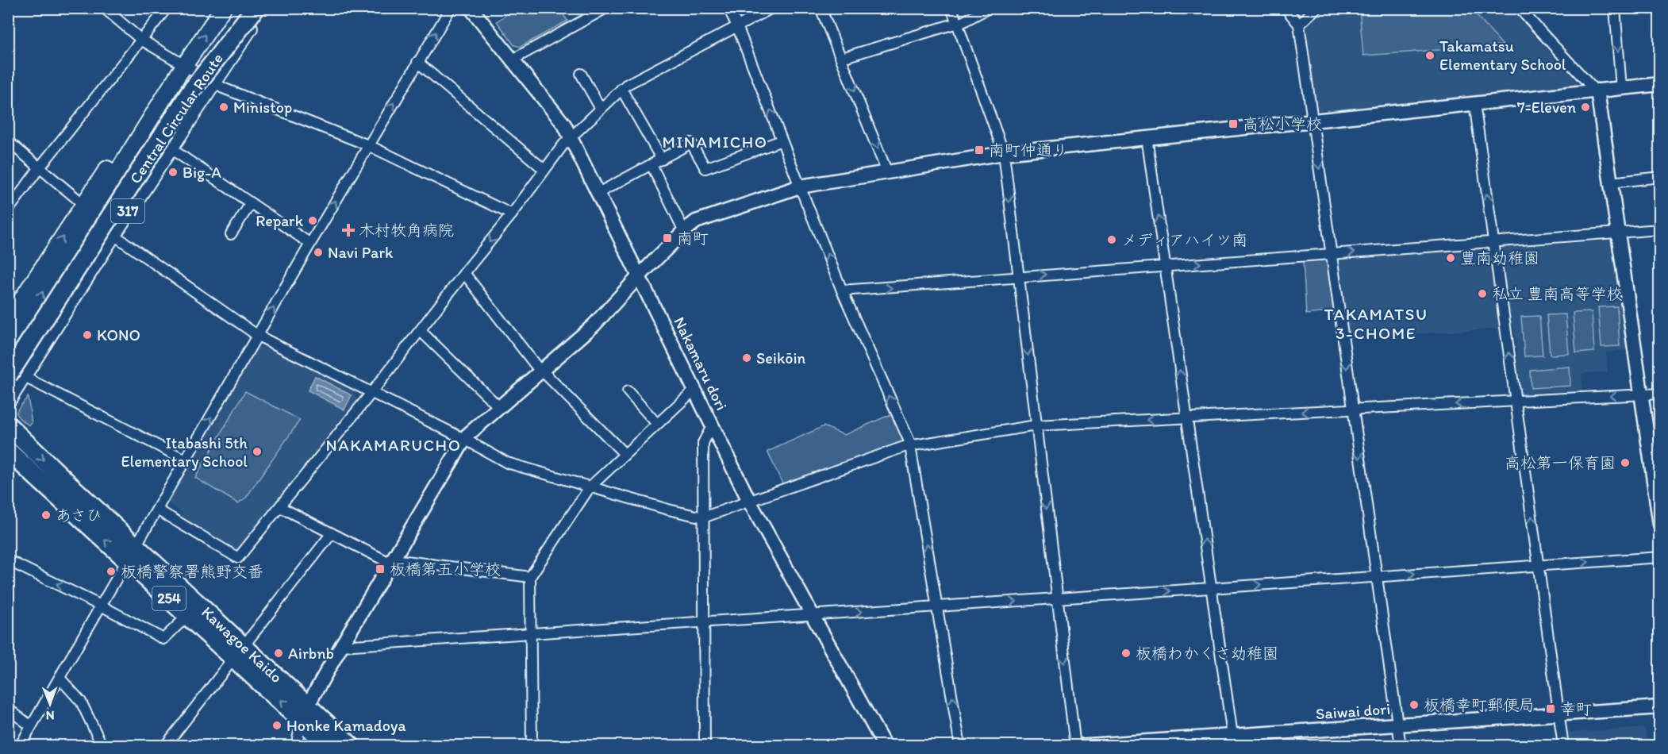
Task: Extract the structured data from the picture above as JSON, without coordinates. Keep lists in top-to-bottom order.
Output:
{
  "streets": {
    "highway": ["Central Circular Route", "254", "Kawagoe Kaido"],
    "main road": ["317"],
    "street": ["Nakamaru dori", "Saiwai dori"]
  },
  "crossings": [
    ["Central Circular Route", "317"]
  ],
  "districts": ["MINAMICHO", "TAKAMATSU 3-CHOME", "NAKAMARUCHO"],
  "places": {
    "other": [
      "Takamatsu Elementary School",
      "Ministop",
      "7-Eleven",
      "Big-A",
      "Repark",
      "メディアハイツ南",
      "Navi Park",
      "豊南幼稚園",
      "私立 豊南高等学校",
      "KONO",
      "Seikōin",
      "Itabashi 5th Elementary School",
      "高松第一保育園",
      "あさひ",
      "板橋警察署熊野交番",
      "Airbnb",
      "板橋わかくさ幼稚園",
      "板橋幸町郵便局",
      "Honke Kamadoya"
    ],
    "transit": [
      "高松小学校",
      "南町仲通り",
      "南町",
      "板橋第五小学校",
      "幸町"
    ],
    "health": ["木村牧角病院"]
  },
  "north": "bottom"
}
